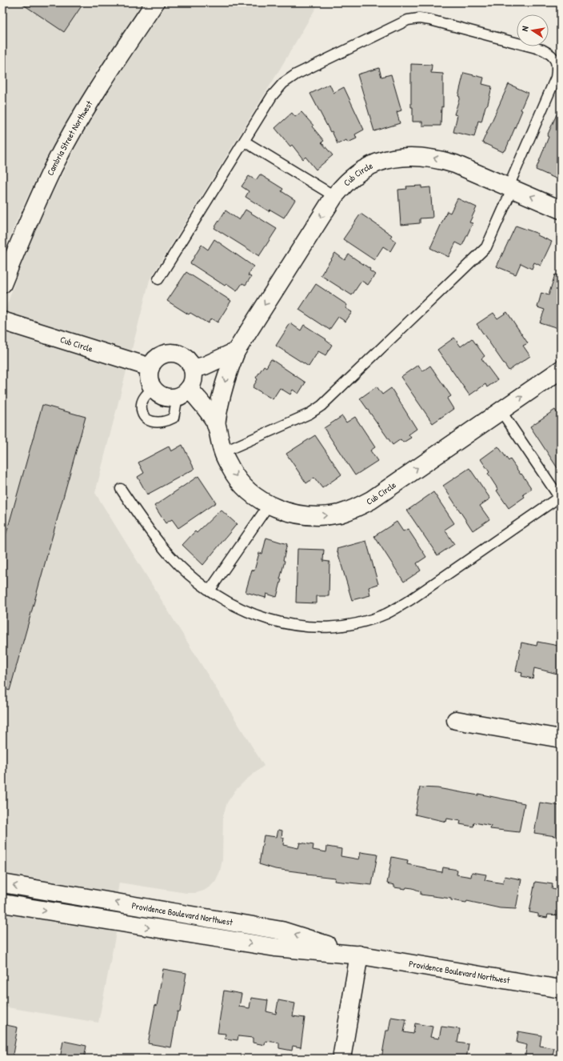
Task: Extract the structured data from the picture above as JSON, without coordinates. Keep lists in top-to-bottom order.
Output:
{
  "streets": {
    "street": ["Cambria Street Northwest", "Cub Circle", "Providence Boulevard Northwest"]
  },
  "north": "left"
}
